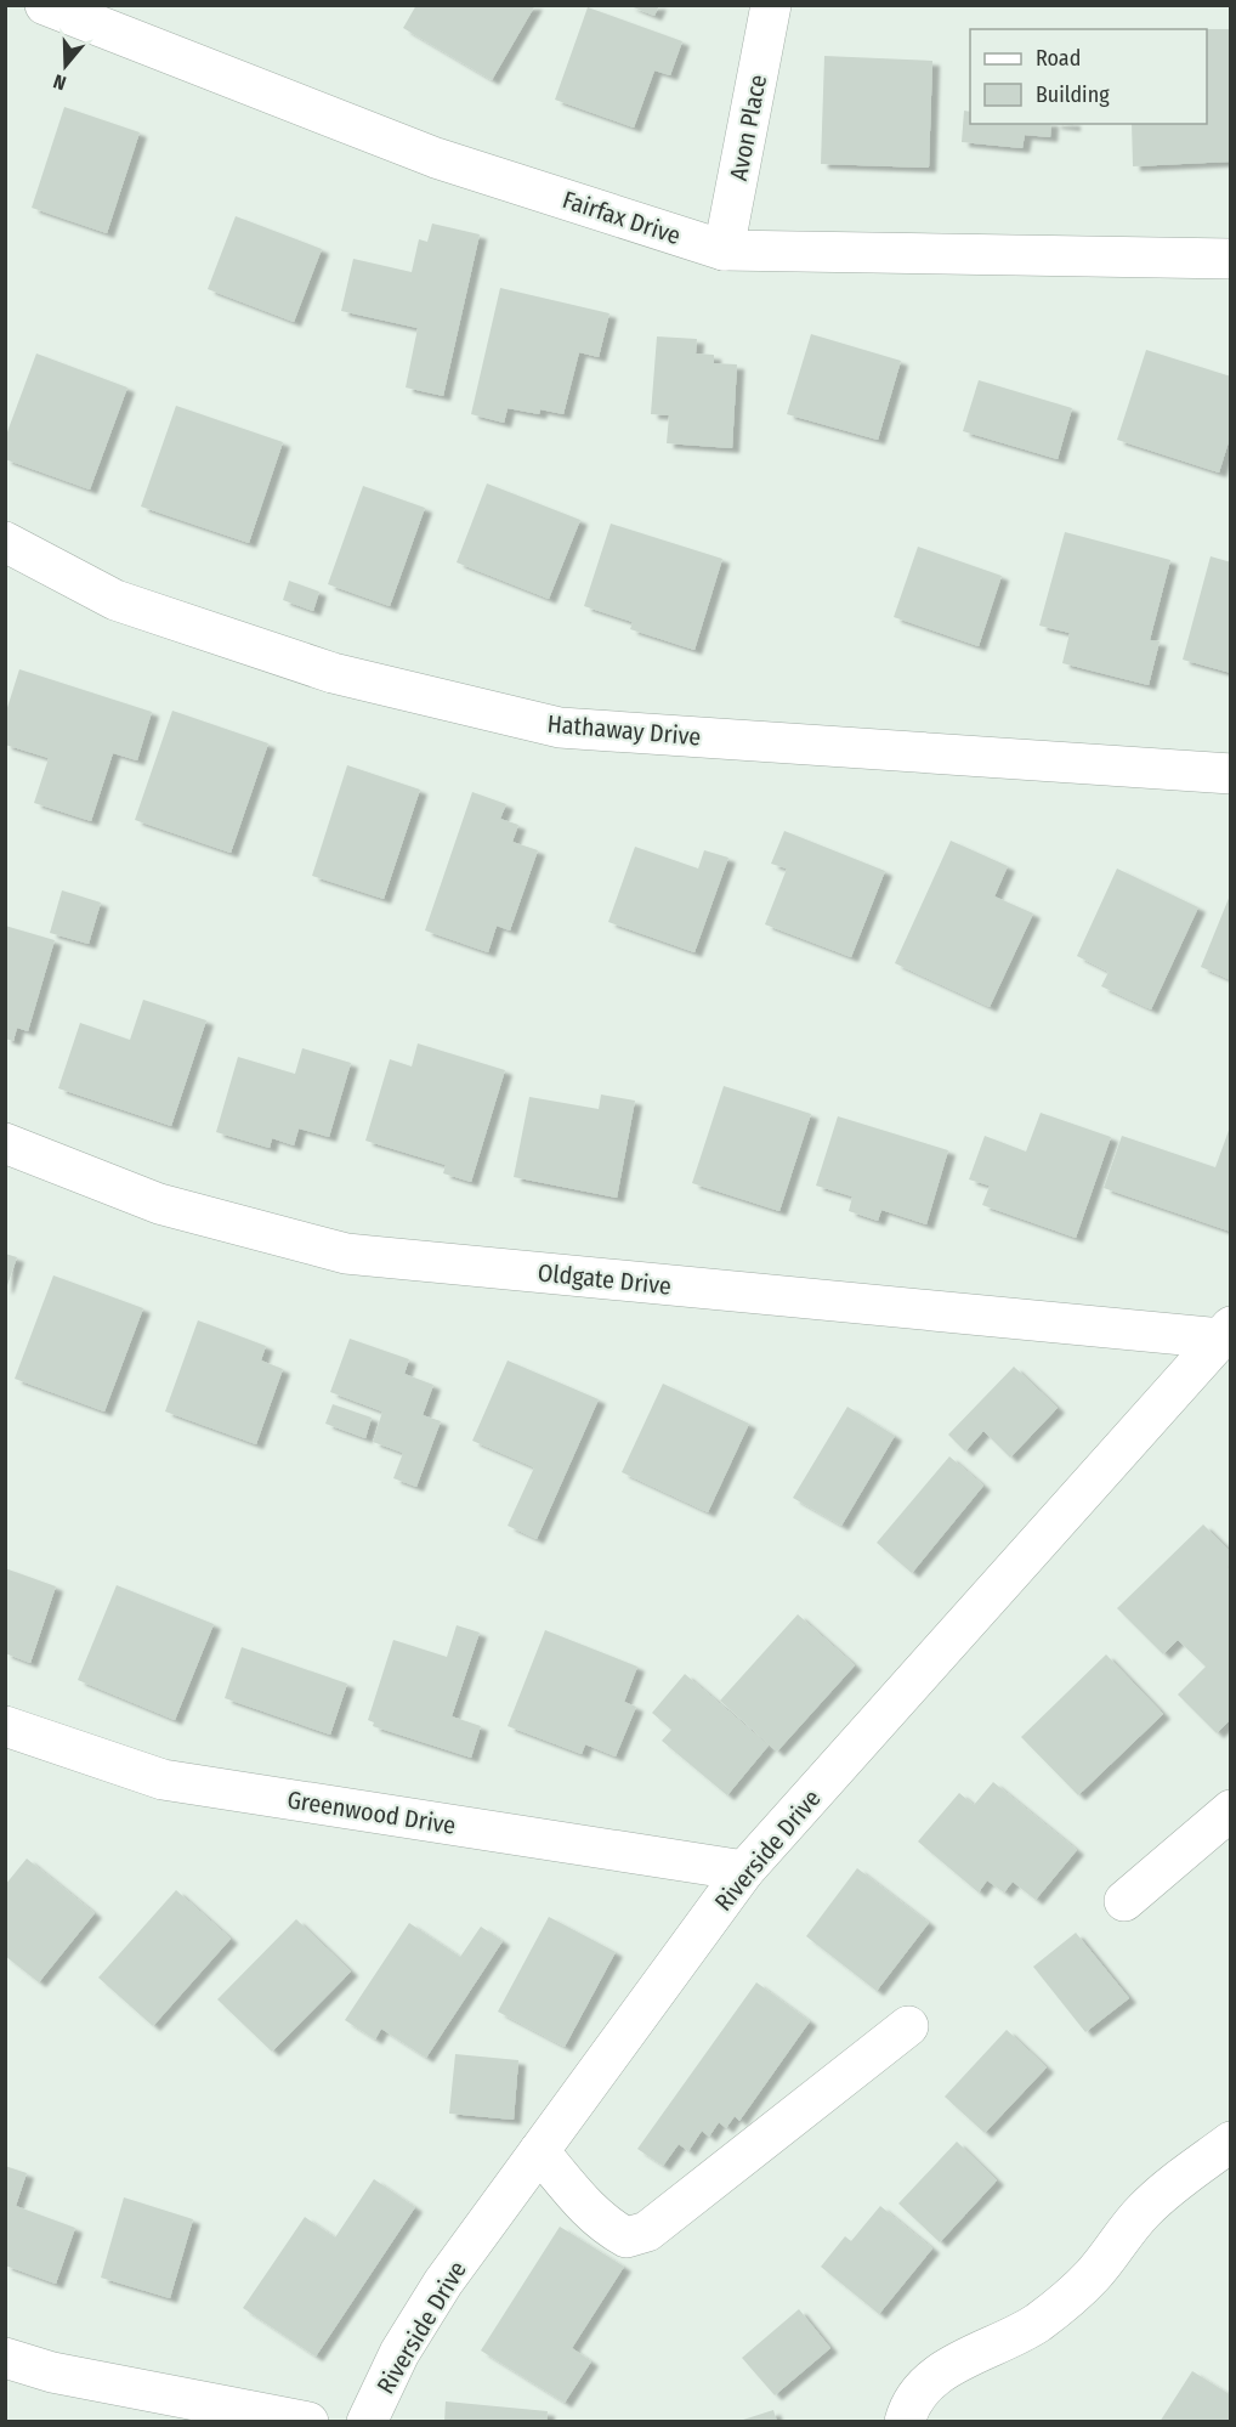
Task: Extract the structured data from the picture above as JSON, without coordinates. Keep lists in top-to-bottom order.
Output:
{
  "streets": {
    "street": [
      "Avon Place",
      "Fairfax Drive",
      "Hathaway Drive",
      "Oldgate Drive",
      "Greenwood Drive",
      "Riverside Drive"
    ]
  },
  "crossings": [
    ["Avon Place", "Fairfax Drive"],
    ["Oldgate Drive", "Riverside Drive"],
    ["Greenwood Drive", "Riverside Drive"]
  ],
  "legend": ["Road", "Building"],
  "north": "bottom"
}
